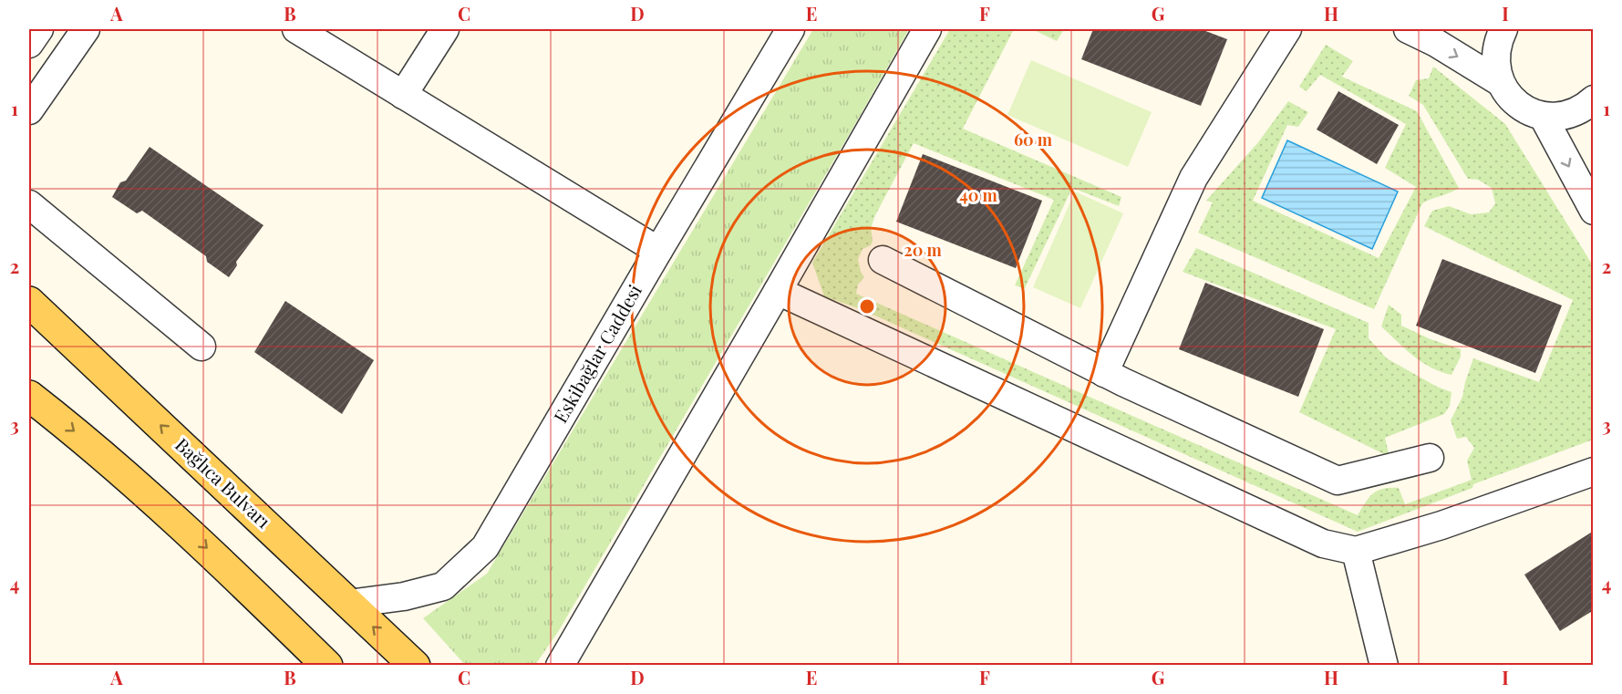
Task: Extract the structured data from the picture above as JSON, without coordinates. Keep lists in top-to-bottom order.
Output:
{
  "streets": {
    "main road": ["Bağlıca Bulvarı"],
    "street": ["Eskibağlar Caddesi"]
  },
  "crossings": [
    ["Eskibağlar Caddesi", "Bağlıca Bulvarı"]
  ],
  "grid": {
    "columns": [
      "A",
      "B",
      "C",
      "D",
      "E",
      "F",
      "G",
      "H",
      "I"
    ],
    "rows": [
      "1",
      "2",
      "3",
      "4"
    ]
  },
  "rings": ["60 m", "40 m", "20 m"]
}
